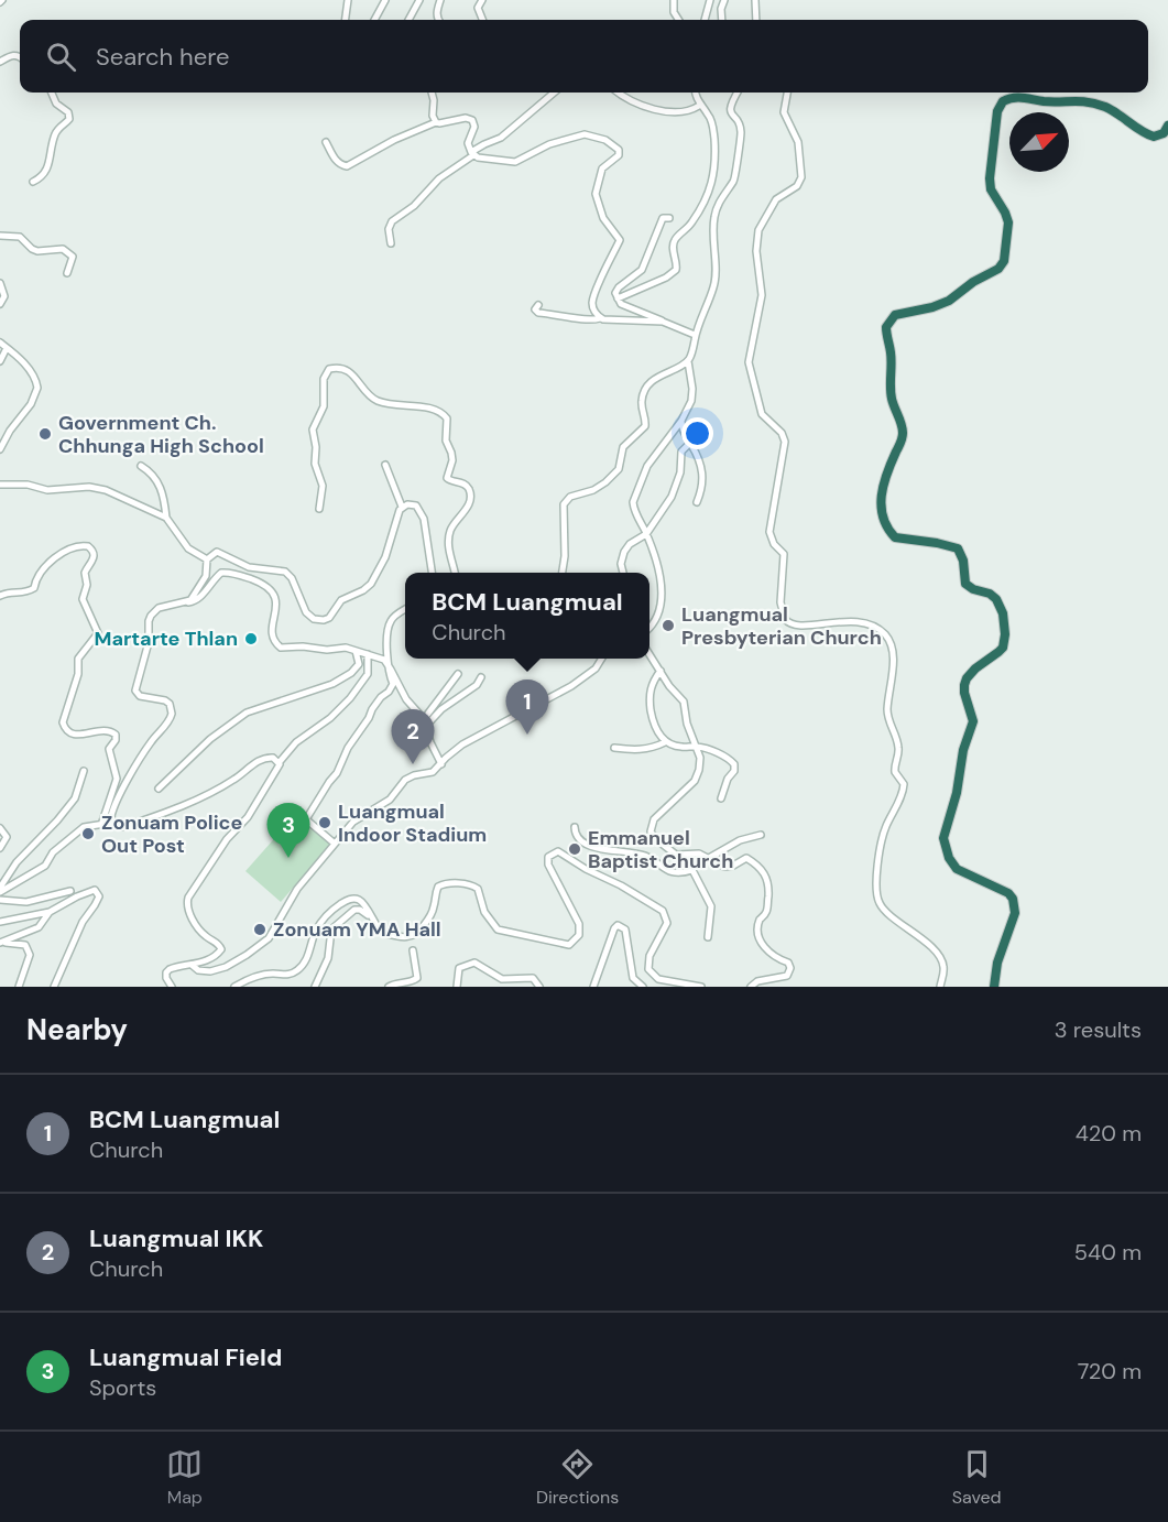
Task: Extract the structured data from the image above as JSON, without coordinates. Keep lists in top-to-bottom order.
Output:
{
  "places": [
    "Government Ch. Chhunga High School",
    "Luangmual Presbyterian Church",
    "Martarte Thlan",
    "Luangmual Indoor Stadium",
    "Zonuam Police Out Post",
    "Emmanuel Baptist Church",
    "Zonuam YMA Hall"
  ],
  "north": "top right",
  "page": {
    "search": "Search here",
    "popup": ["BCM Luangmual", "Church"],
    "pins": ["1", "2", "3"],
    "heading": ["Nearby", "3 results"],
    "list": [
      {
        "mark": "1",
        "name": "BCM Luangmual",
        "note": "Church",
        "value": "420 m"
      },
      {
        "mark": "2",
        "name": "Luangmual IKK",
        "note": "Church",
        "value": "540 m"
      },
      {
        "mark": "3",
        "name": "Luangmual Field",
        "note": "Sports",
        "value": "720 m"
      }
    ],
    "nav": ["Map", "Directions", "Saved"]
  }
}
